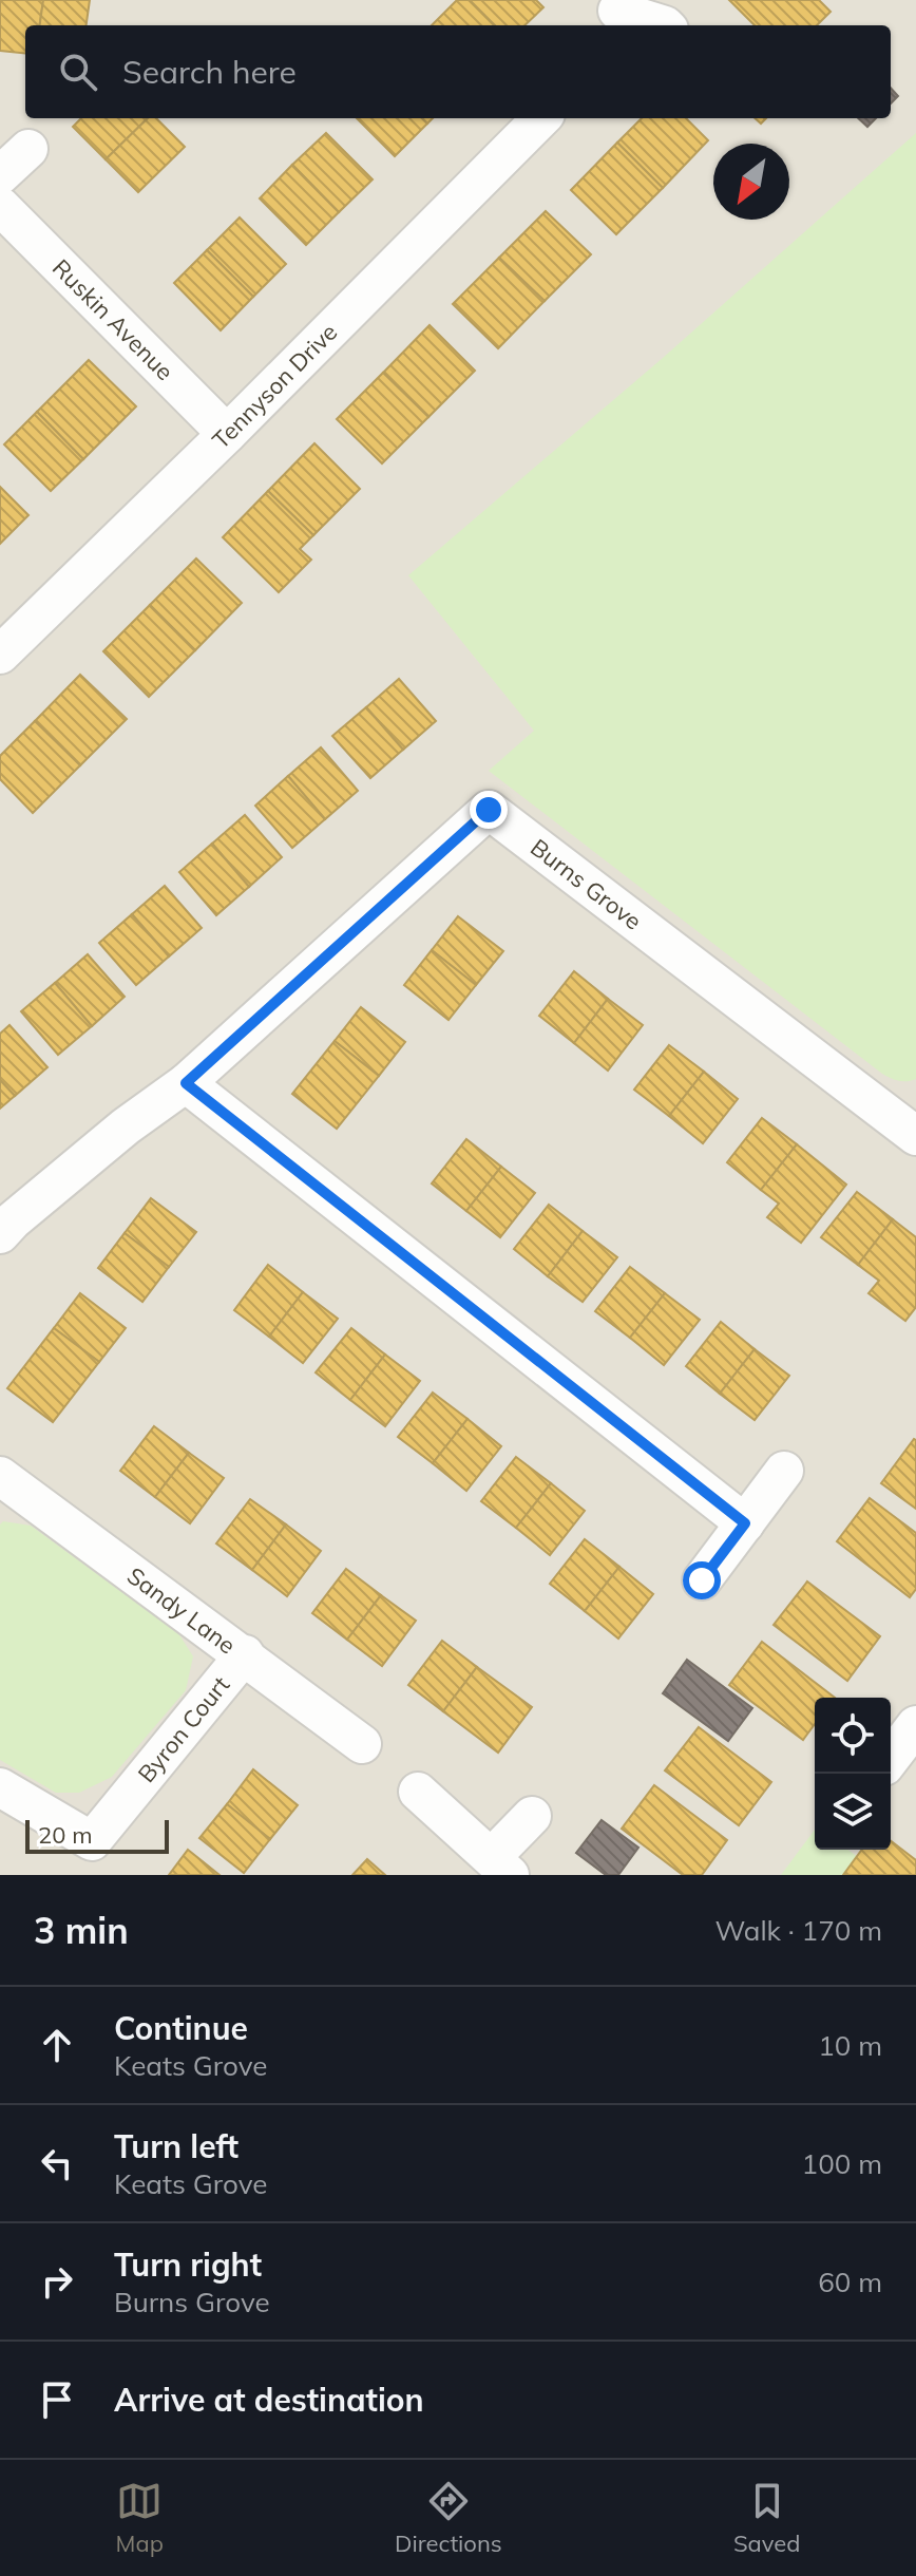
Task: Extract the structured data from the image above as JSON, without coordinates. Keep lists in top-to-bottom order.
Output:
{
  "streets": {
    "street": [
      "Ruskin Avenue",
      "Tennyson Drive",
      "Burns Grove",
      "Sandy Lane",
      "Byron Court"
    ]
  },
  "crossings": [
    ["Ruskin Avenue", "Tennyson Drive"],
    ["Sandy Lane", "Byron Court"]
  ],
  "scale_bar": "20 m",
  "north": "bottom left",
  "page": {
    "search": "Search here",
    "scale": "20 m",
    "heading": ["3 min", "Walk · 170 m"],
    "list": [
      ["Continue", "Keats Grove", "10 m"],
      ["Turn left", "Keats Grove", "100 m"],
      ["Turn right", "Burns Grove", "60 m"],
      "Arrive at destination"
    ],
    "nav": ["Map", "Directions", "Saved"]
  }
}
